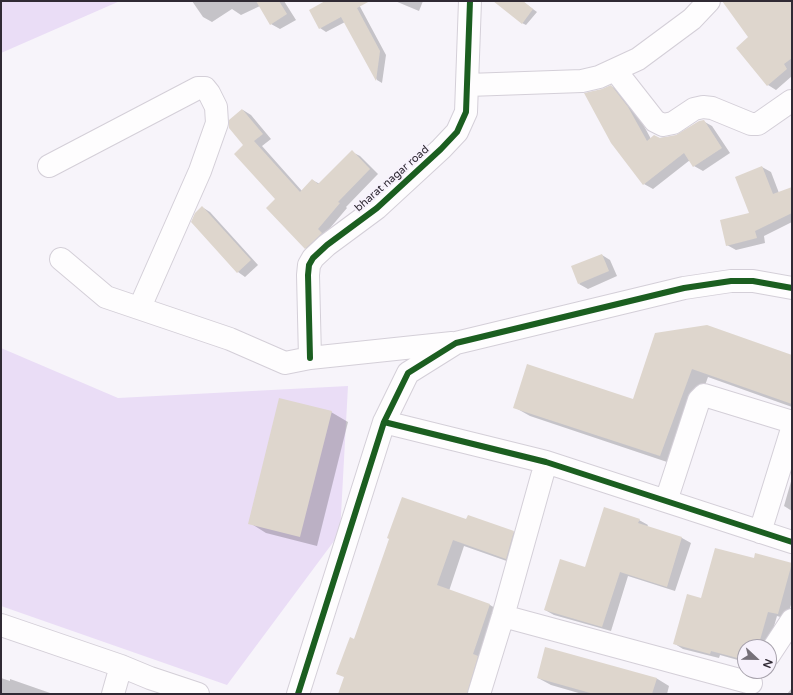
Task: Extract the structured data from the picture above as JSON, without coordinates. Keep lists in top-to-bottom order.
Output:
{
  "streets": {
    "street": ["bharat nagar road"]
  },
  "north": "right"
}
